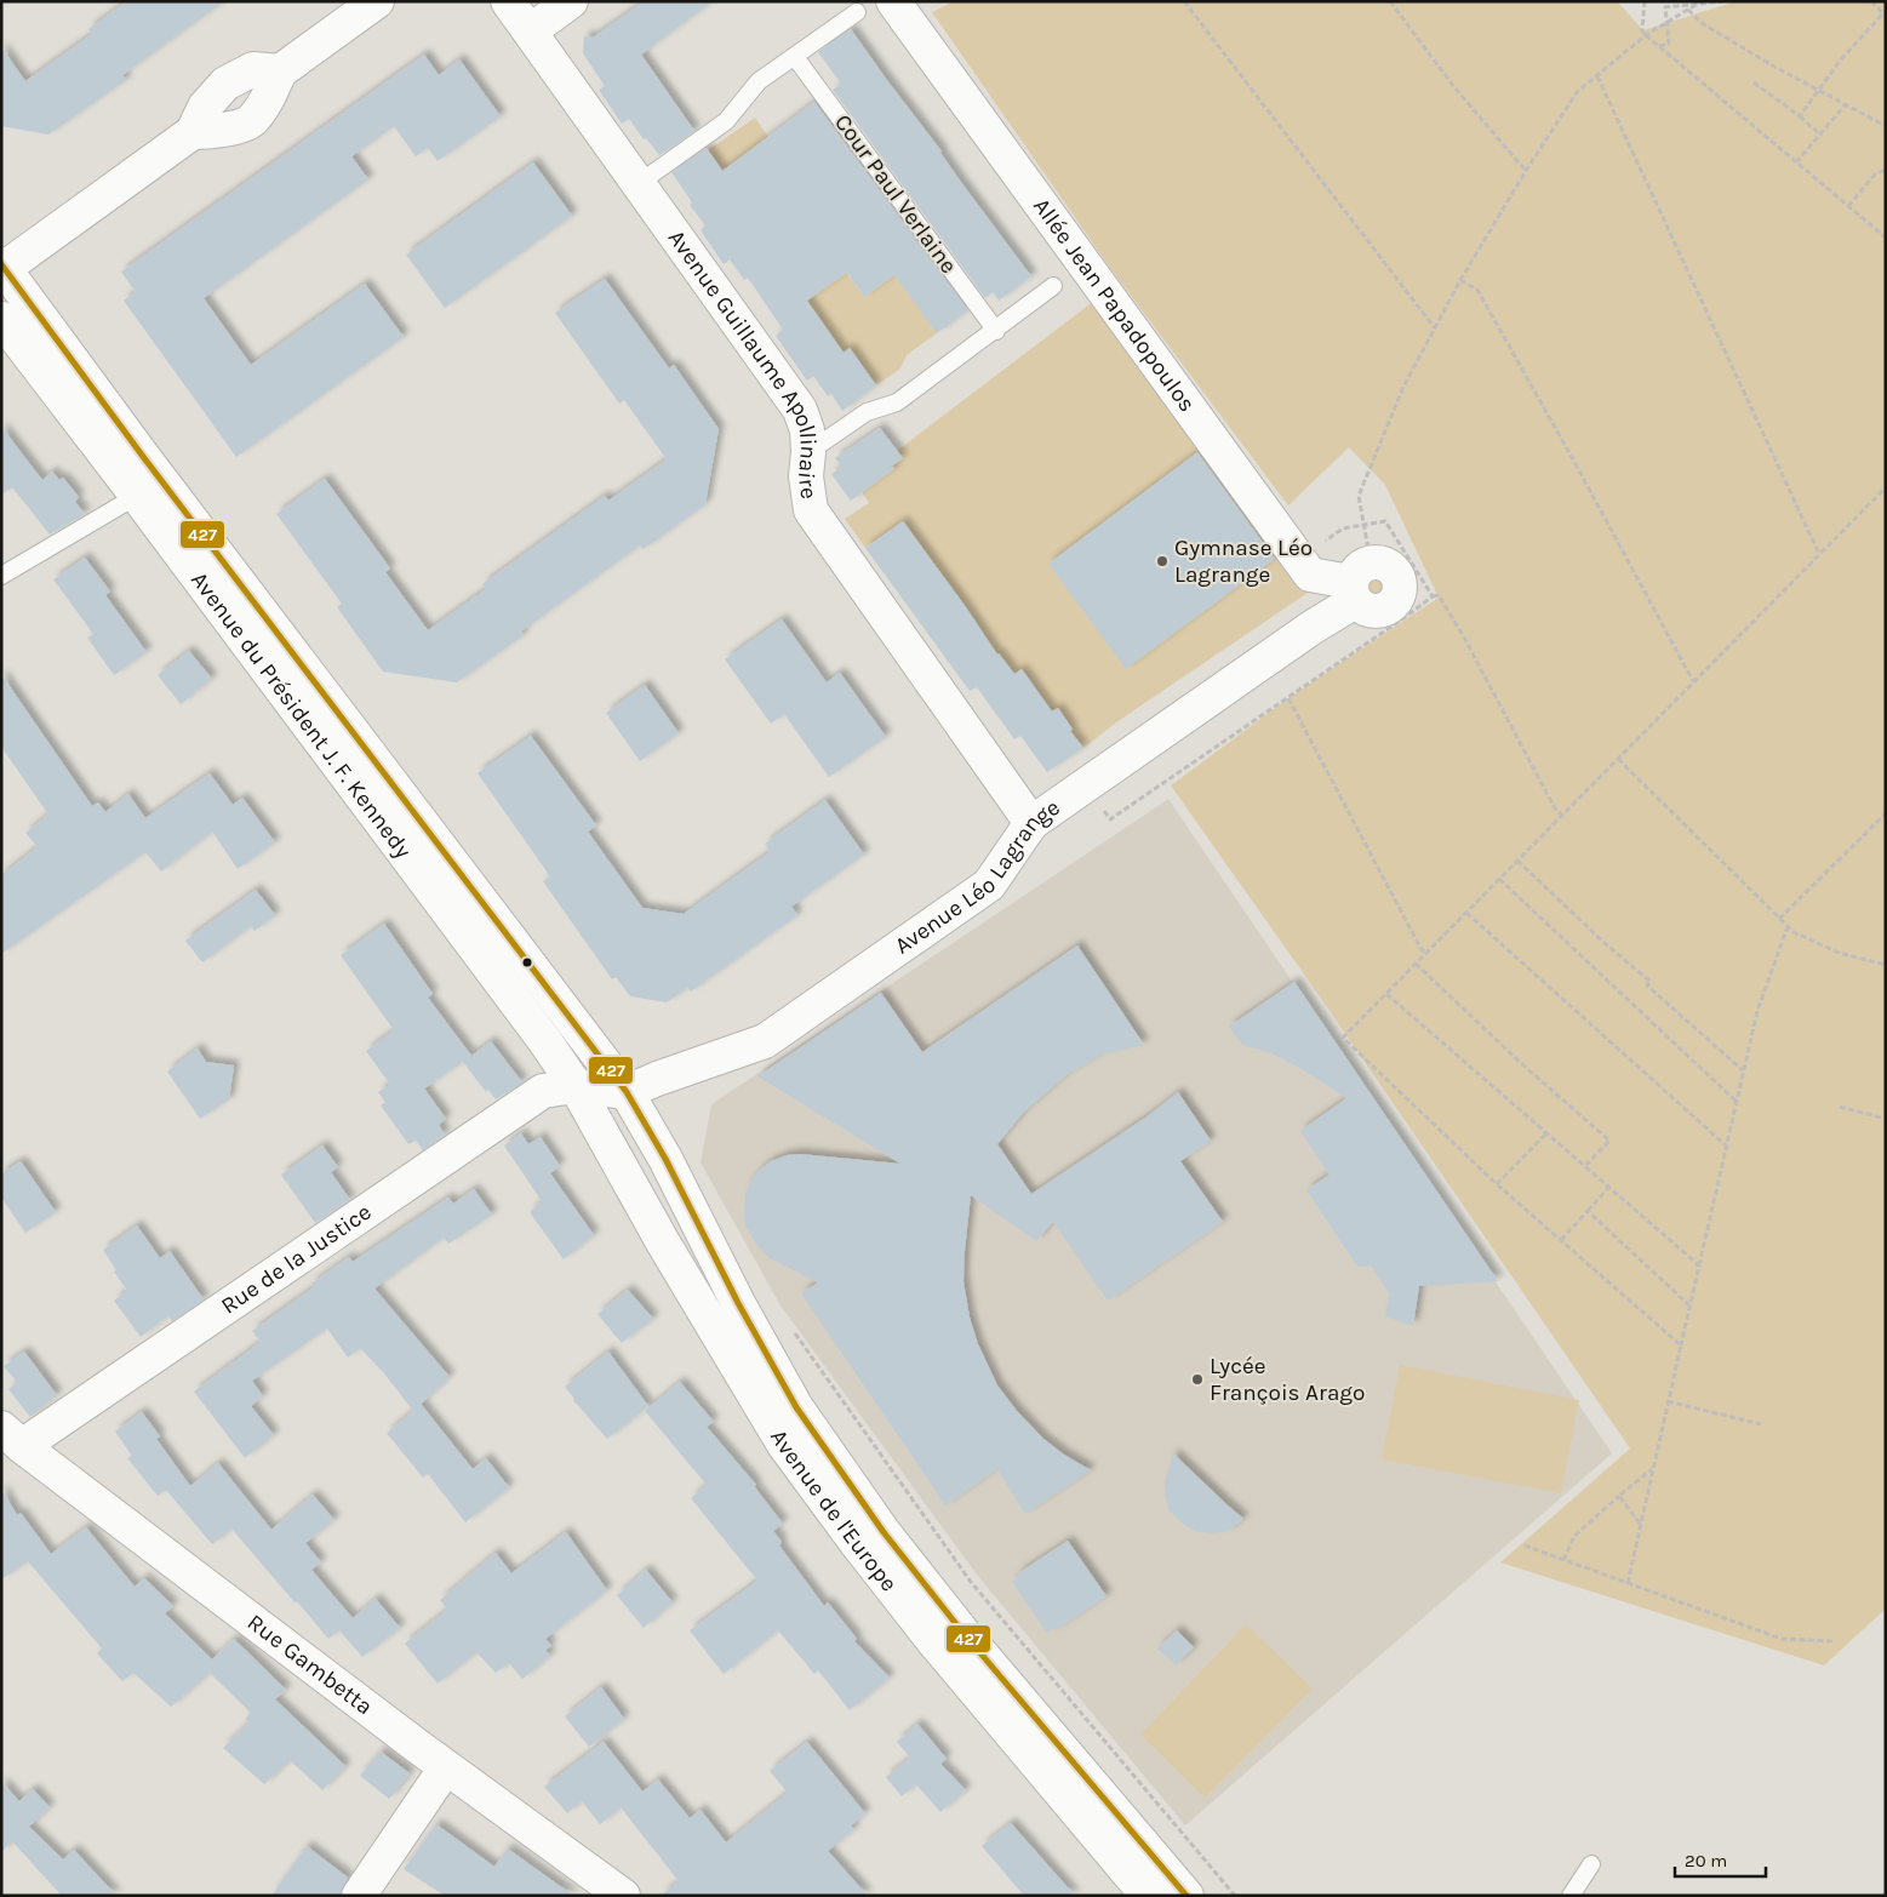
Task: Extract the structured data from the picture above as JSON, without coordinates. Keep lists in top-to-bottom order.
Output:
{
  "streets": {
    "street": [
      "Allée Jean Papadopoulos",
      "Avenue Guillaume Apollinaire",
      "Avenue du Président J. F. Kennedy",
      "Avenue Léo Lagrange",
      "Rue de la Justice",
      "Avenue de l'Europe",
      "Rue Gambetta"
    ],
    "lane": ["Cour Paul Verlaine"]
  },
  "crossings": [
    ["Allée Jean Papadopoulos", "Avenue Léo Lagrange"],
    ["Avenue Guillaume Apollinaire", "Avenue Léo Lagrange"],
    ["Avenue du Président J. F. Kennedy", "Avenue Léo Lagrange"],
    ["Avenue du Président J. F. Kennedy", "Rue de la Justice"],
    ["Avenue du Président J. F. Kennedy", "Avenue de l'Europe"],
    ["Avenue Léo Lagrange", "Avenue de l'Europe"],
    ["Rue de la Justice", "Avenue de l'Europe"],
    ["Rue de la Justice", "Rue Gambetta"]
  ],
  "places": ["Gymnase Léo Lagrange", "Lycée François Arago"],
  "lines": ["transit line 427"],
  "scale_bar": "20 m"
}
